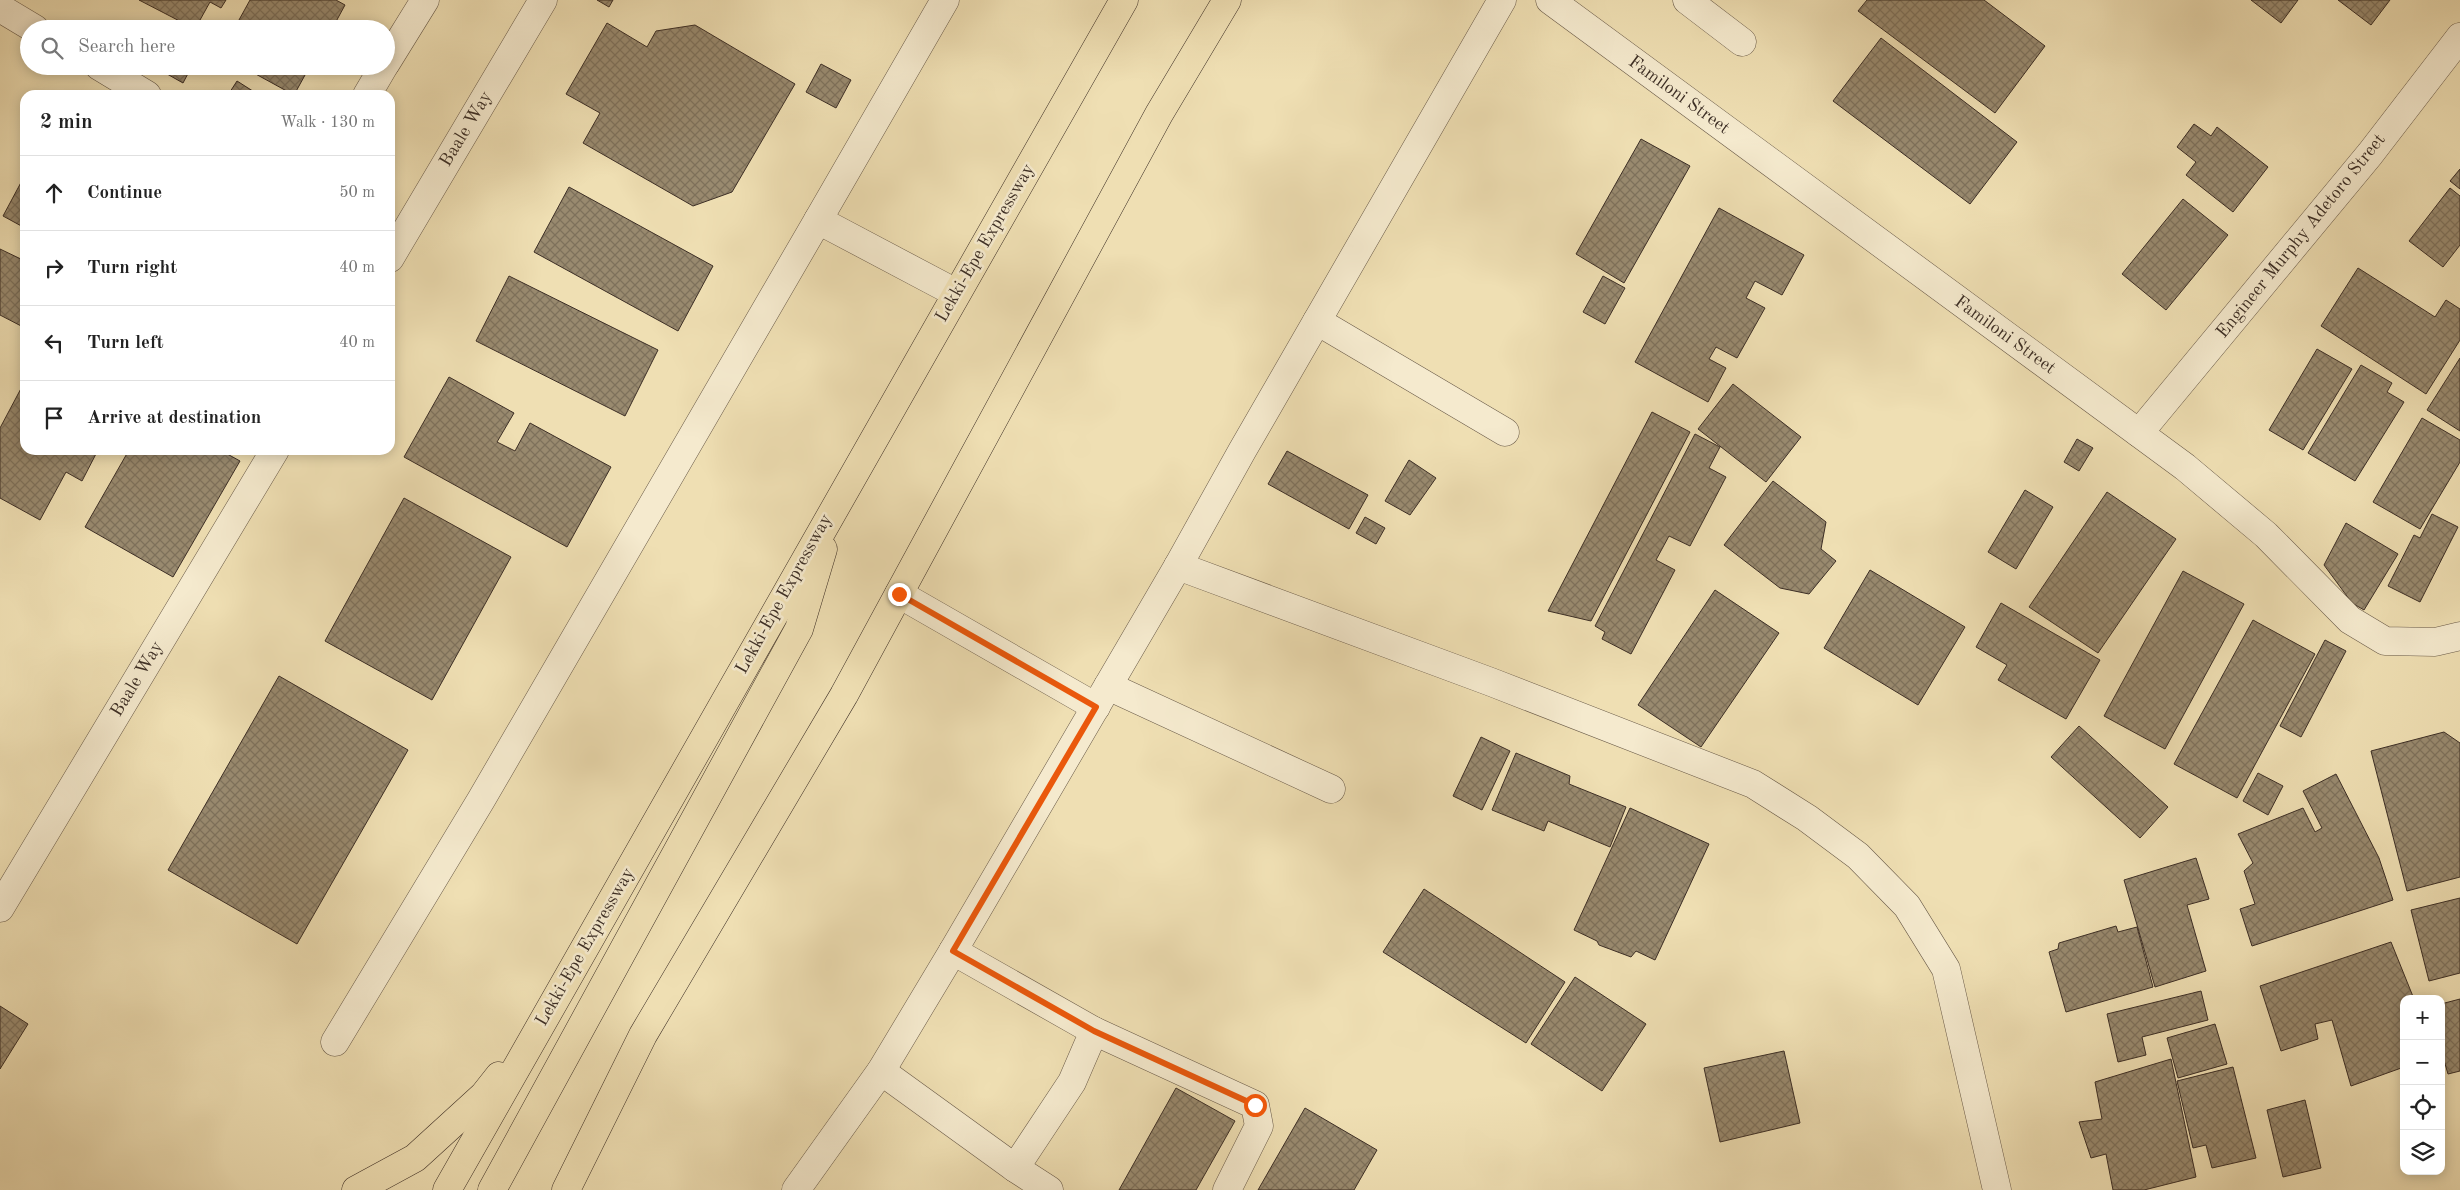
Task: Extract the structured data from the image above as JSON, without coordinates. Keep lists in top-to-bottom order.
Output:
{
  "streets": {
    "highway": ["Lekki-Epe Expressway"],
    "street": ["Familoni Street", "Baale Way", "Engineer Murphy Adetoro Street"]
  },
  "crossings": [
    ["Familoni Street", "Engineer Murphy Adetoro Street"]
  ],
  "page": {
    "search": "Search here",
    "heading": ["2 min", "Walk · 130 m"],
    "list": [
      ["Continue", "50 m"],
      ["Turn right", "40 m"],
      ["Turn left", "40 m"],
      "Arrive at destination"
    ],
    "map_buttons": ["+", "−"]
  }
}
